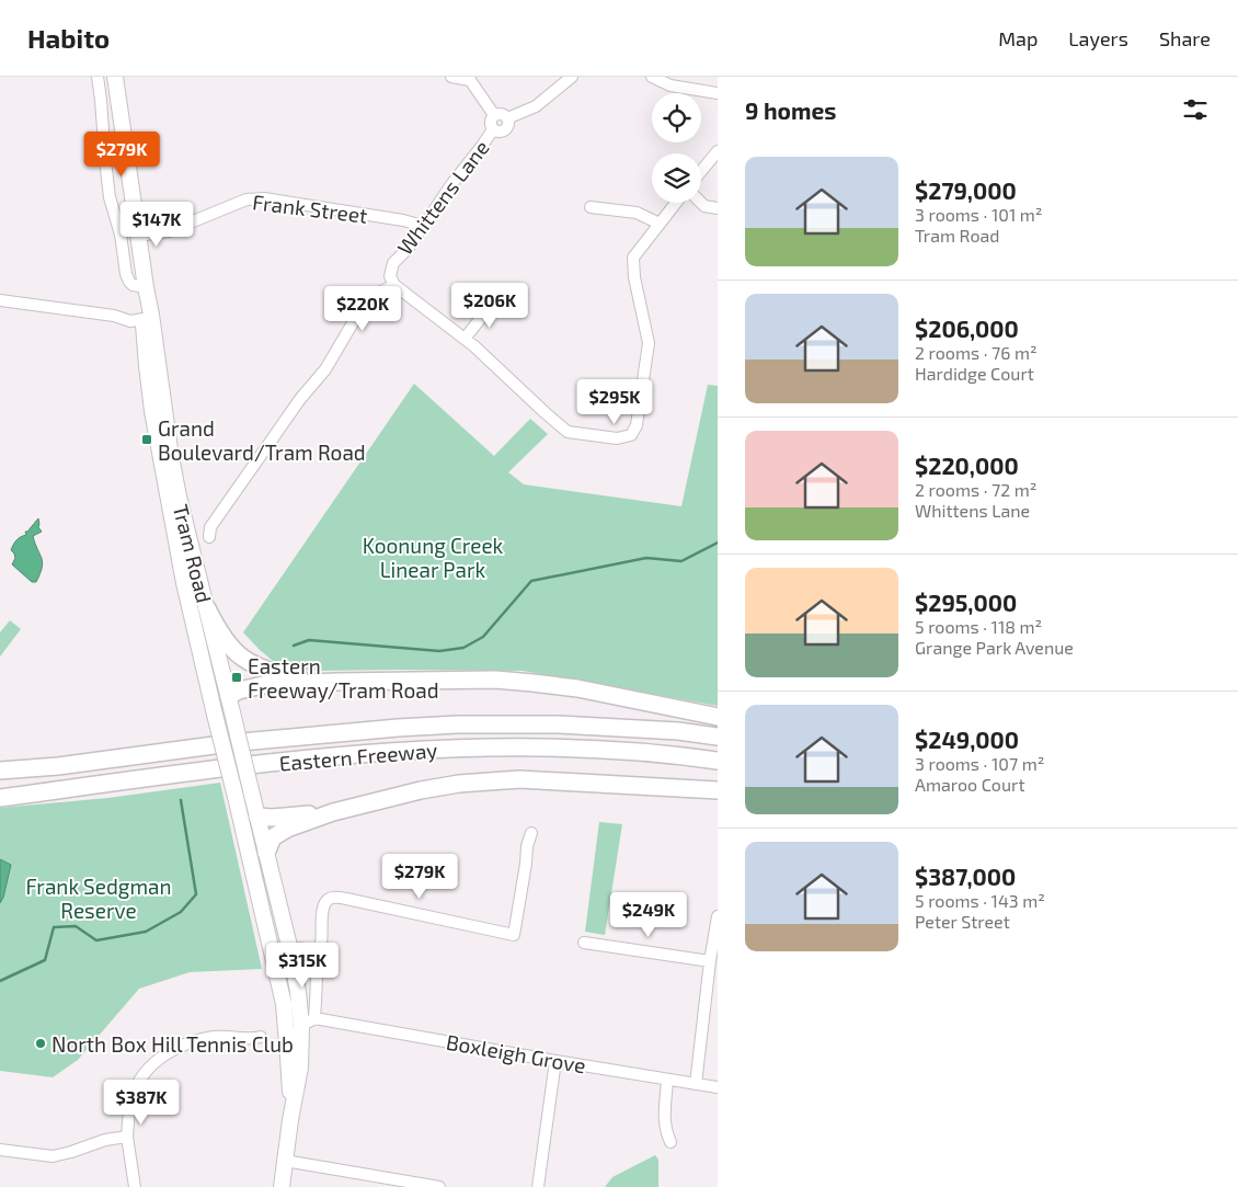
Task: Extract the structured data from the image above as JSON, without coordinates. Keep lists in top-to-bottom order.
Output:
{
  "streets": {
    "highway": ["Eastern Freeway"],
    "main road": ["Tram Road"],
    "street": ["Whittens Lane", "Frank Street", "Boxleigh Grove"]
  },
  "crossings": [
    ["Whittens Lane", "Frank Street"],
    ["Frank Street", "Tram Road"],
    ["Tram Road", "Boxleigh Grove"]
  ],
  "parks": ["Koonung Creek Linear Park", "Frank Sedgman Reserve"],
  "places": {
    "transit": ["Grand Boulevard/Tram Road", "Eastern Freeway/Tram Road"],
    "other": ["North Box Hill Tennis Club"]
  },
  "page": {
    "header": "Habito",
    "nav": ["Map", "Layers", "Share"],
    "heading": "9 homes",
    "price": [
      "$279K",
      "$147K",
      "$206K",
      "$220K",
      "$295K",
      "$279K",
      "$249K",
      "$315K",
      "$387K"
    ],
    "list": [
      {
        "name": "$279,000",
        "note": "3 rooms · 101 m² · Tram Road"
      },
      {
        "name": "$206,000",
        "note": "2 rooms · 76 m² · Hardidge Court"
      },
      {
        "name": "$220,000",
        "note": "2 rooms · 72 m² · Whittens Lane"
      },
      {
        "name": "$295,000",
        "note": "5 rooms · 118 m² · Grange Park Avenue"
      },
      {
        "name": "$249,000",
        "note": "3 rooms · 107 m² · Amaroo Court"
      },
      {
        "name": "$387,000",
        "note": "5 rooms · 143 m² · Peter Street"
      }
    ]
  }
}
